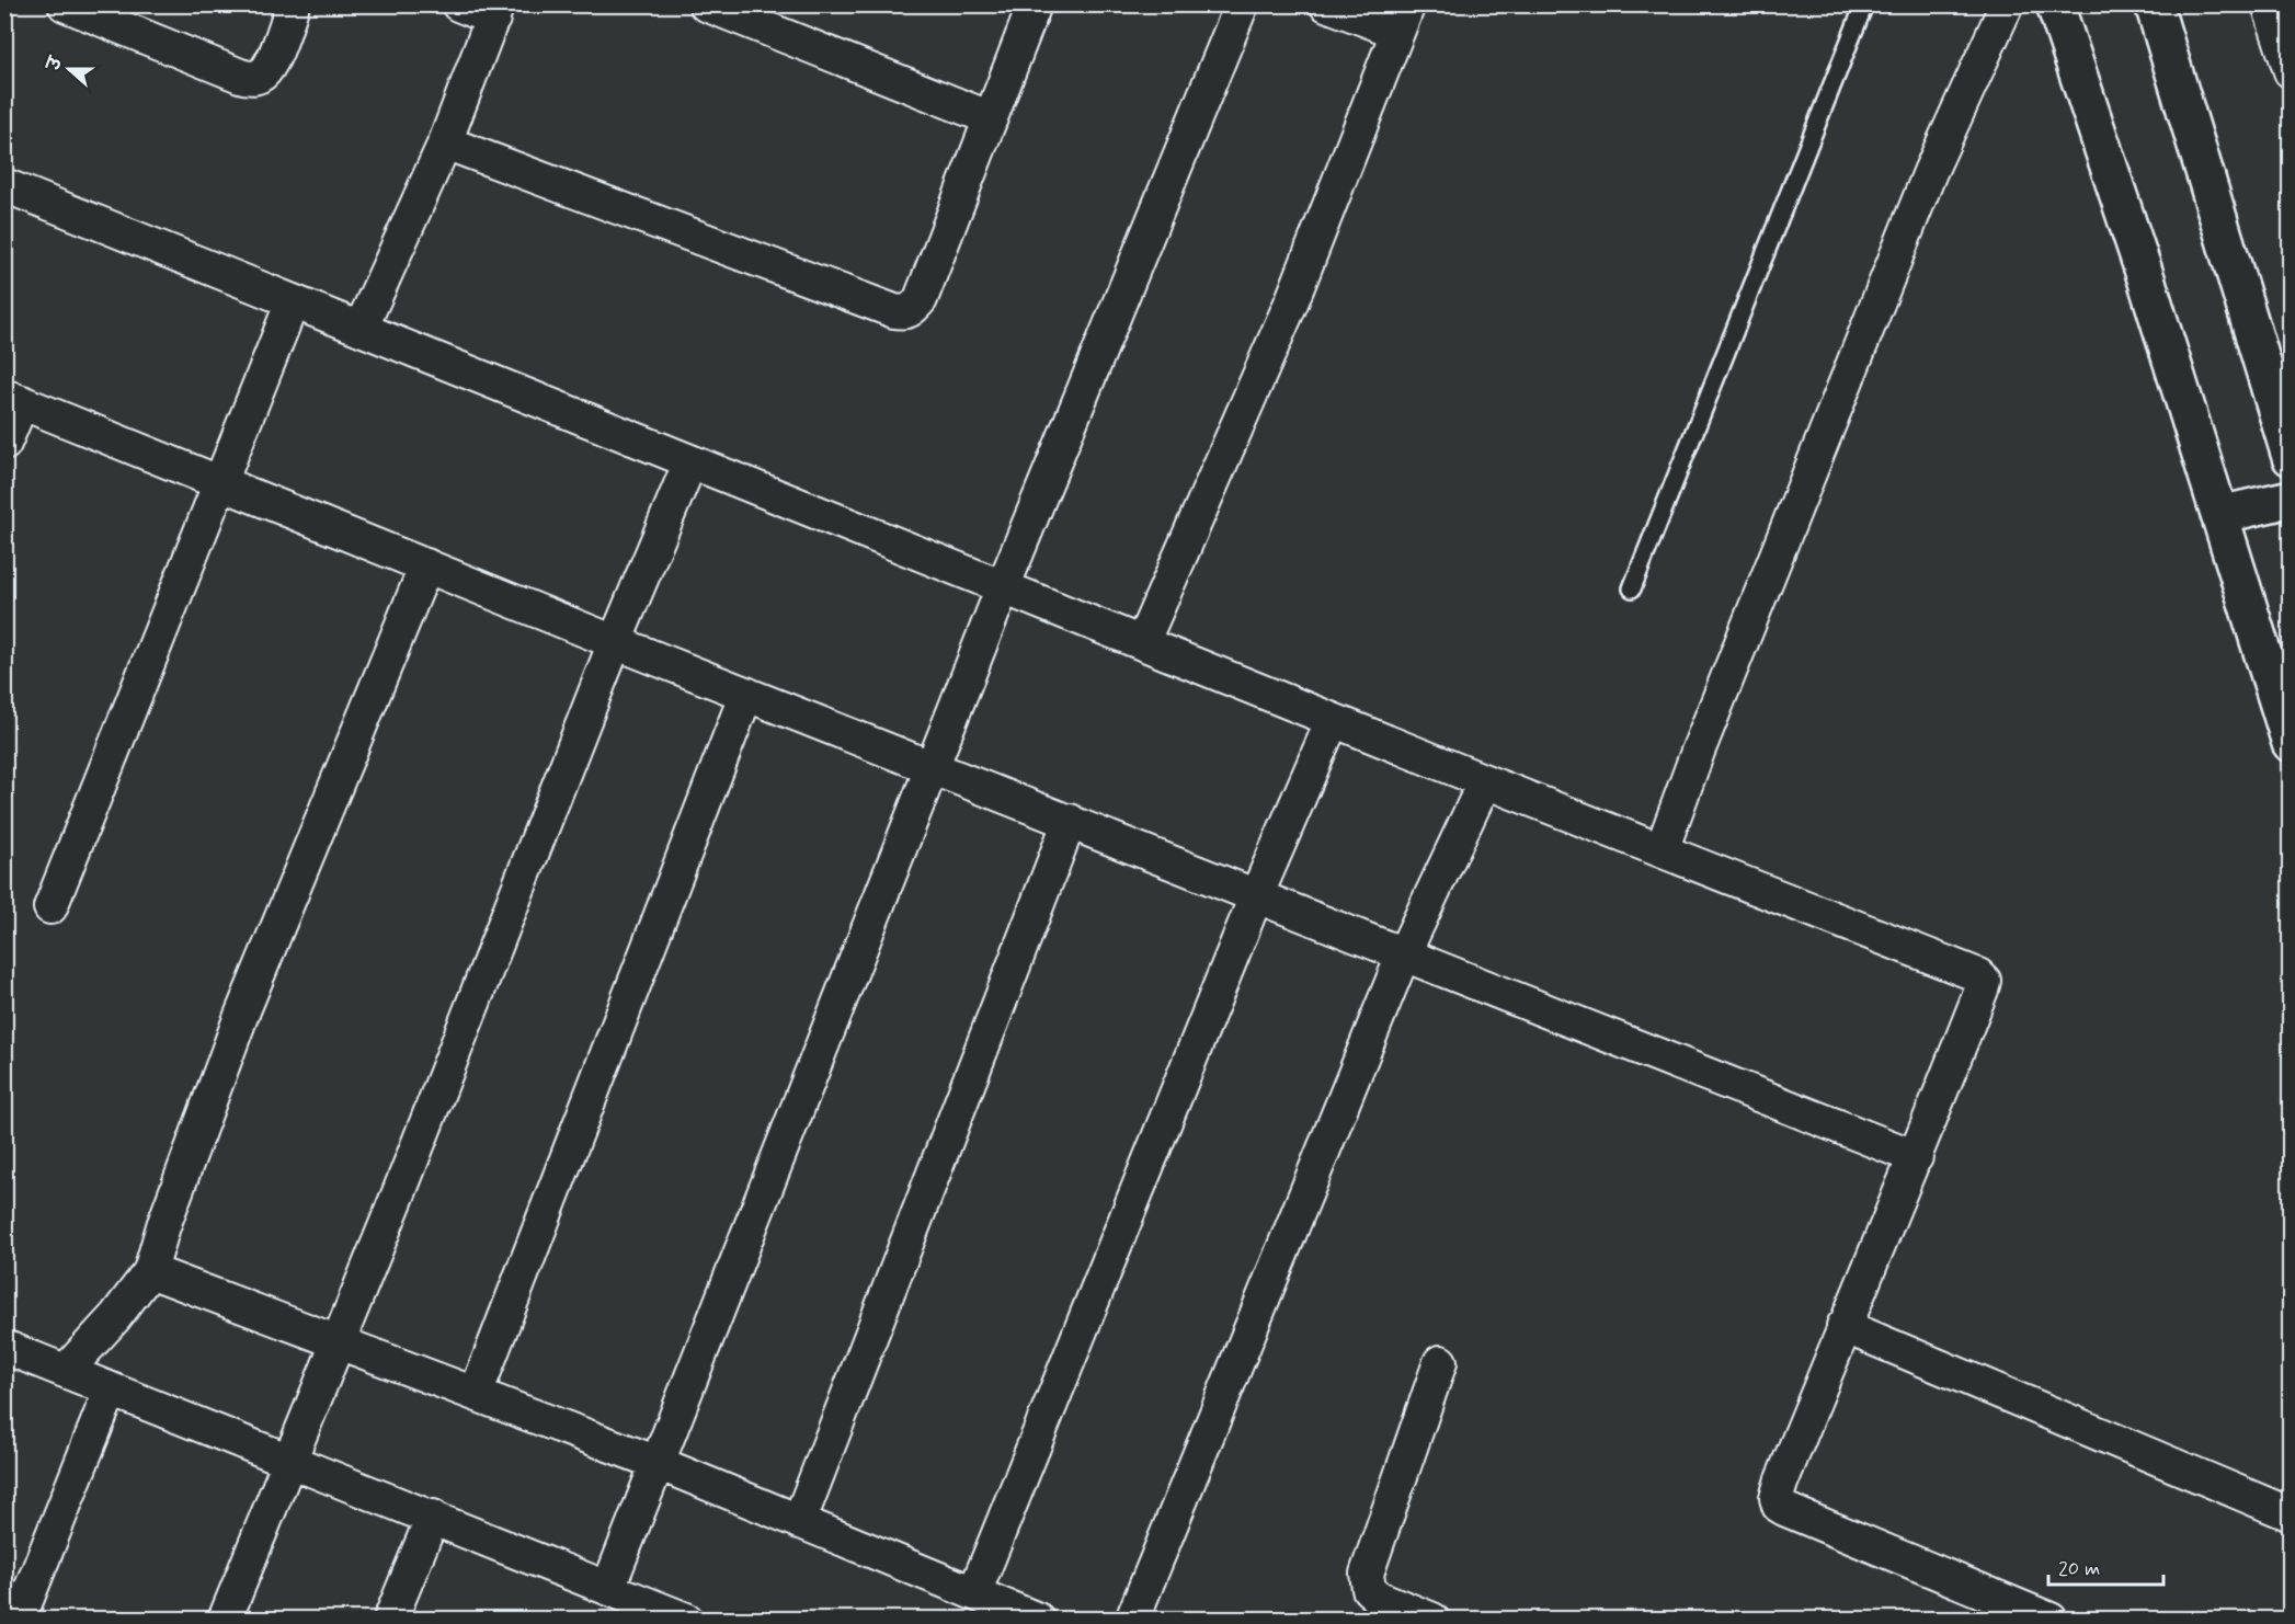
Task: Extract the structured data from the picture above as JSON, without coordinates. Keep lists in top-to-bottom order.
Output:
{
  "scale_bar": "20 m",
  "north": "left"
}
